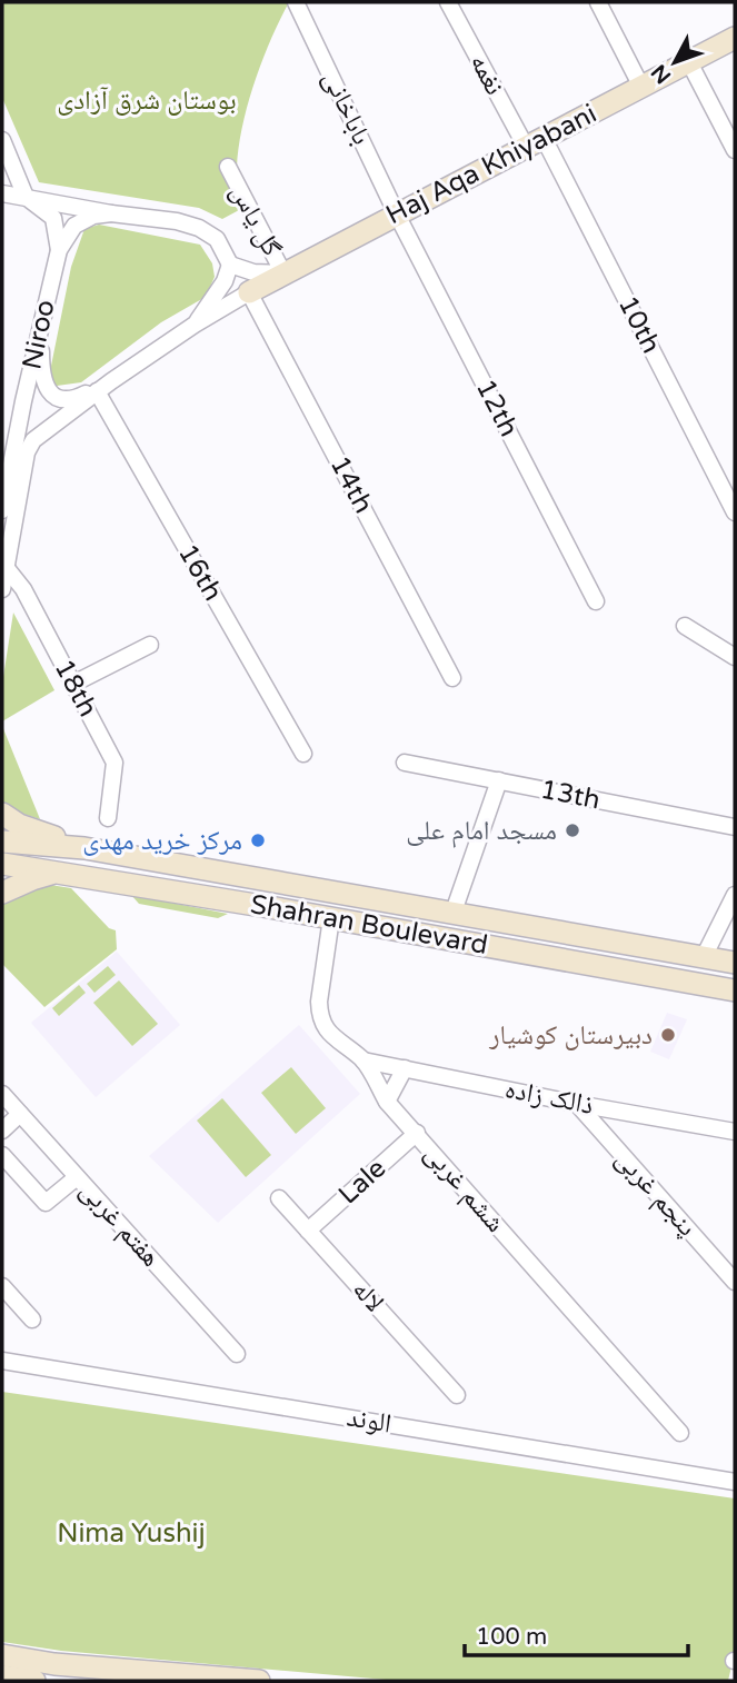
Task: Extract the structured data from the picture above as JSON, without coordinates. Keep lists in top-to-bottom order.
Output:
{
  "streets": {
    "street": [
      "نغمه",
      "باباخانی",
      "Haj Aqa Khiyabani",
      "گل یاس",
      "10th",
      "Niroo",
      "12th",
      "14th",
      "16th",
      "18th",
      "13th",
      "Shahran Boulevard",
      "ذالک زاده",
      "Lale",
      "ششم غربی",
      "پنجم غربی",
      "هفتم غربی",
      "لاله",
      "الوند"
    ]
  },
  "crossings": [
    ["نغمه", "Haj Aqa Khiyabani"],
    ["نغمه", "10th"],
    ["باباخانی", "Haj Aqa Khiyabani"],
    ["باباخانی", "12th"],
    ["Haj Aqa Khiyabani", "گل یاس"],
    ["Haj Aqa Khiyabani", "10th"],
    ["Haj Aqa Khiyabani", "12th"],
    ["Haj Aqa Khiyabani", "14th"],
    ["Shahran Boulevard", "ششم غربی"],
    ["ذالک زاده", "ششم غربی"],
    ["ذالک زاده", "پنجم غربی"],
    ["Lale", "ششم غربی"],
    ["Lale", "لاله"]
  ],
  "parks": ["بوستان شرق آزادی", "Nima Yushij"],
  "places": ["مسجد امام علی", "مرکز خرید مهدی", "دبیرستان کوشیار"],
  "scale_bar": "100 m",
  "north": "bottom left"
}
